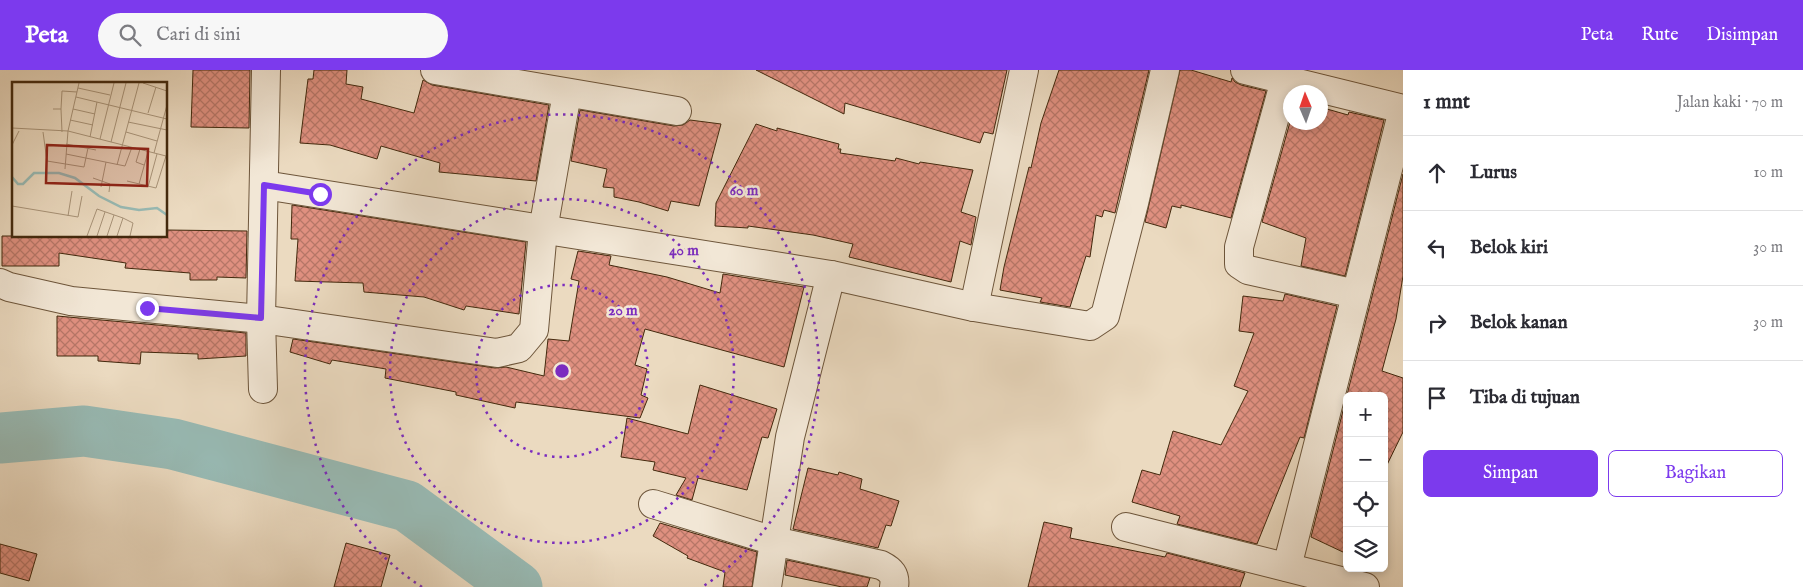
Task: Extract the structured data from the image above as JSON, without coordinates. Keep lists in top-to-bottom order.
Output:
{
  "north": "top",
  "page": {
    "header": "Peta",
    "search": "Cari di sini",
    "nav": ["Peta", "Rute", "Disimpan"],
    "heading": ["1 mnt", "Jalan kaki · 70 m"],
    "list": [
      ["Lurus", "10 m"],
      ["Belok kiri", "30 m"],
      ["Belok kanan", "30 m"],
      "Tiba di tujuan"
    ],
    "map_buttons": ["+", "−"],
    "buttons": ["Simpan", "Bagikan"]
  },
  "rings": ["60 m", "40 m", "20 m"]
}
